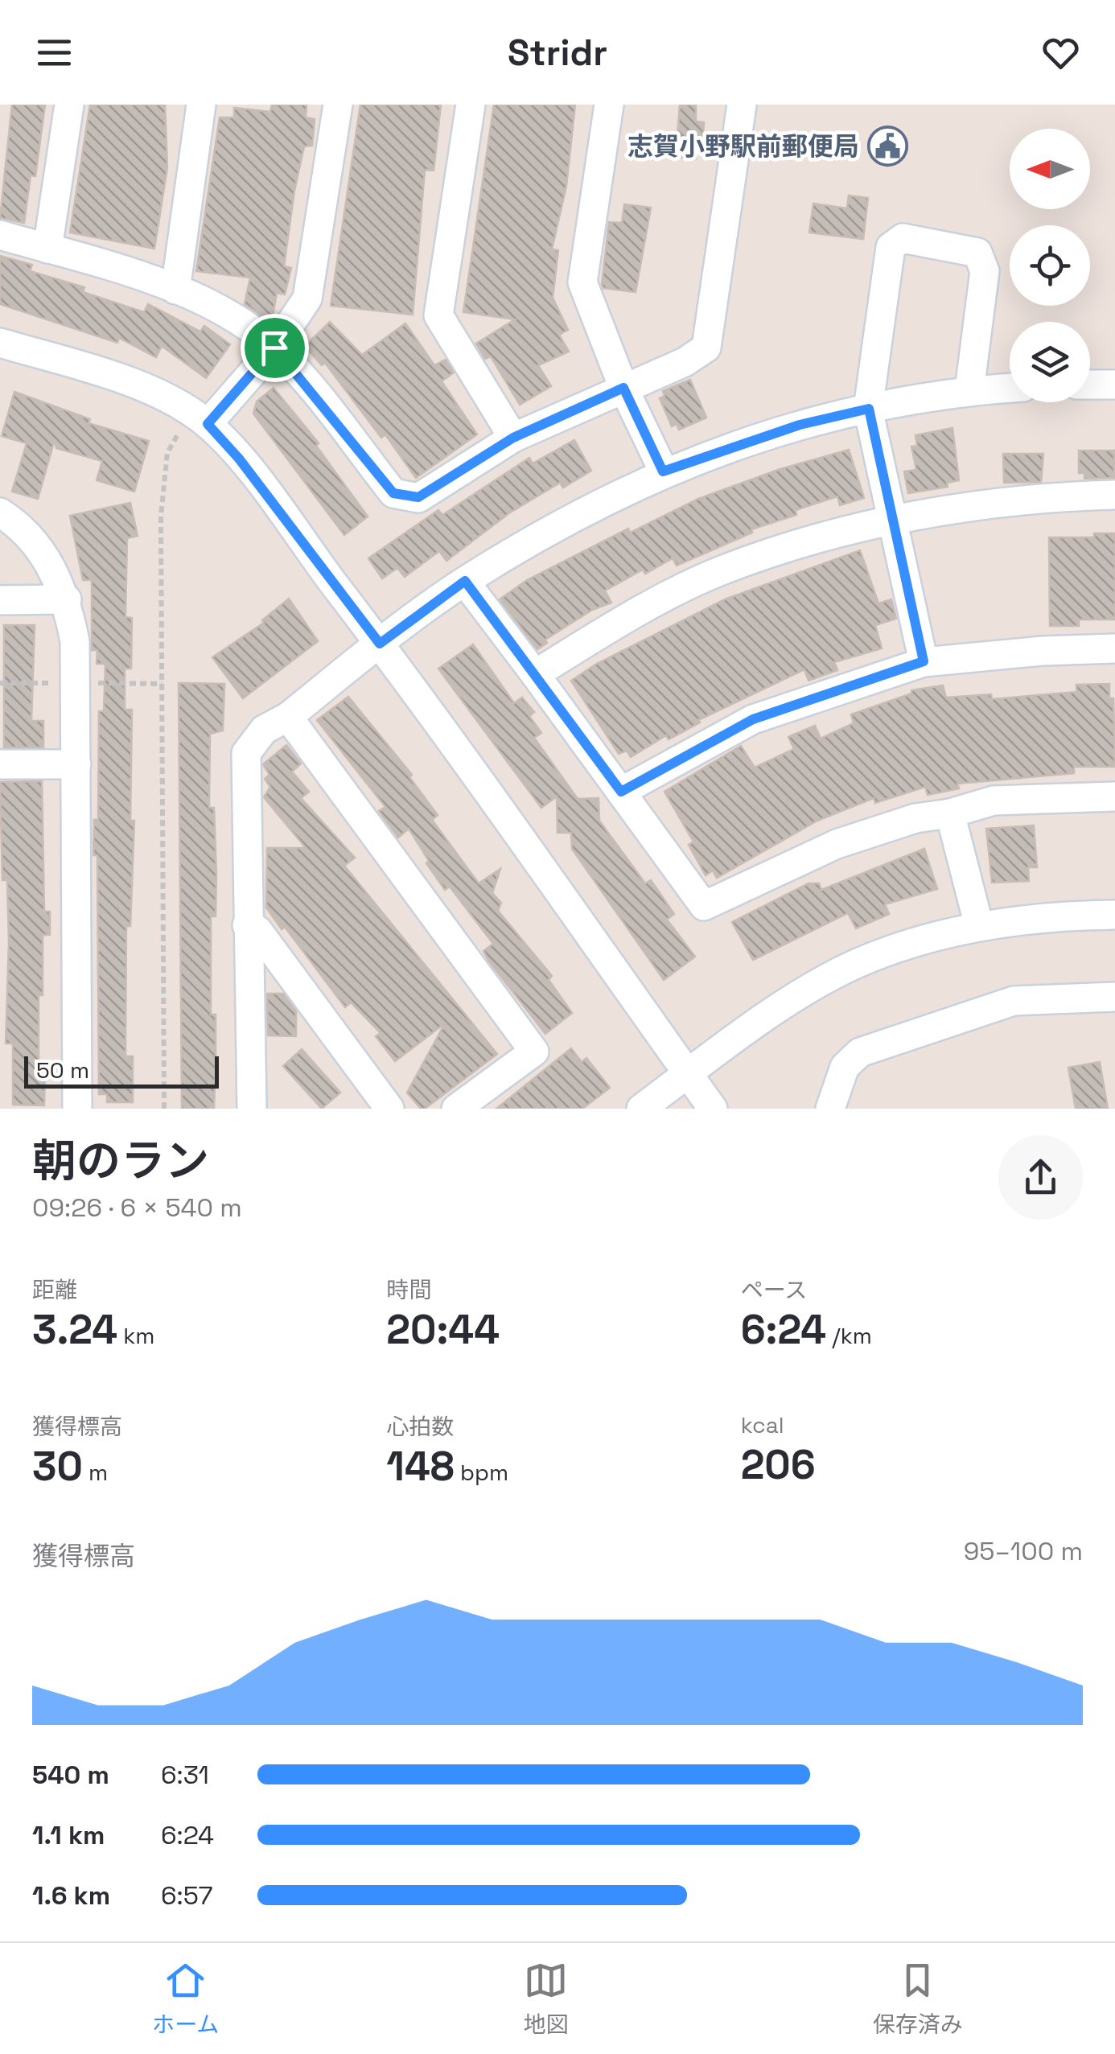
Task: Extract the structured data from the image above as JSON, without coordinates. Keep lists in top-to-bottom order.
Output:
{
  "places": {
    "public building": ["志賀小野駅前郵便局"]
  },
  "scale_bar": "50 m",
  "north": "left",
  "page": {
    "header": "Stridr",
    "scale": "50 m",
    "heading": ["朝のラン", "09:26 · 6 × 540 m"],
    "stats": [
      ["距離", "3.24 km"],
      ["時間", "20:44"],
      ["ペース", "6:24 /km"],
      ["獲得標高", "30 m"],
      ["心拍数", "148 bpm"],
      ["kcal", "206"]
    ],
    "chart": ["獲得標高", "95–100 m"],
    "list": [
      {
        "name": "540 m",
        "note": "6:31"
      },
      {
        "name": "1.1 km",
        "note": "6:24"
      },
      {
        "name": "1.6 km",
        "note": "6:57"
      }
    ],
    "tabs": ["ホーム", "地図", "保存済み"]
  }
}
